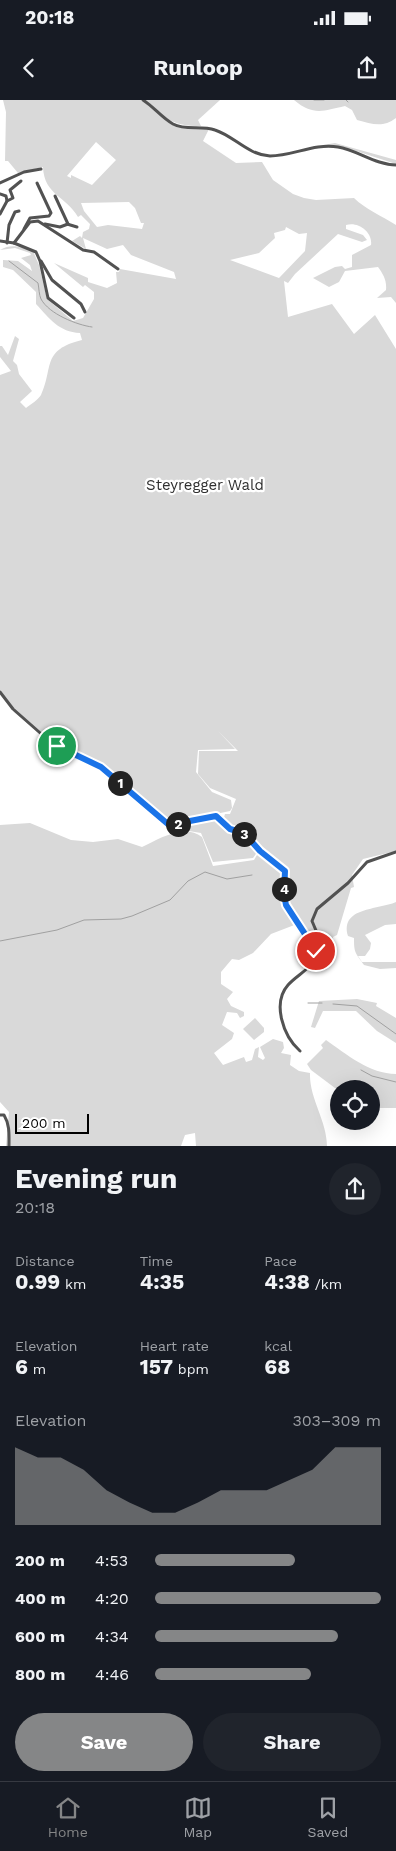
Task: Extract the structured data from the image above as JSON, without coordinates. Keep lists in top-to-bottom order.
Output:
{
  "parks": ["Steyregger Wald"],
  "scale_bar": "200 m",
  "page": {
    "status": "20:18",
    "header": "Runloop",
    "pins": [
      "1",
      "2",
      "3",
      "4"
    ],
    "scale": "200 m",
    "heading": ["Evening run", "20:18"],
    "stats": [
      ["Distance", "0.99 km"],
      ["Time", "4:35"],
      ["Pace", "4:38 /km"],
      ["Elevation", "6 m"],
      ["Heart rate", "157 bpm"],
      ["kcal", "68"]
    ],
    "chart": ["Elevation", "303–309 m"],
    "list": [
      {
        "name": "200 m",
        "note": "4:53"
      },
      {
        "name": "400 m",
        "note": "4:20"
      },
      {
        "name": "600 m",
        "note": "4:34"
      },
      {
        "name": "800 m",
        "note": "4:46"
      }
    ],
    "buttons": ["Save", "Share"],
    "tabs": ["Home", "Map", "Saved"]
  }
}
